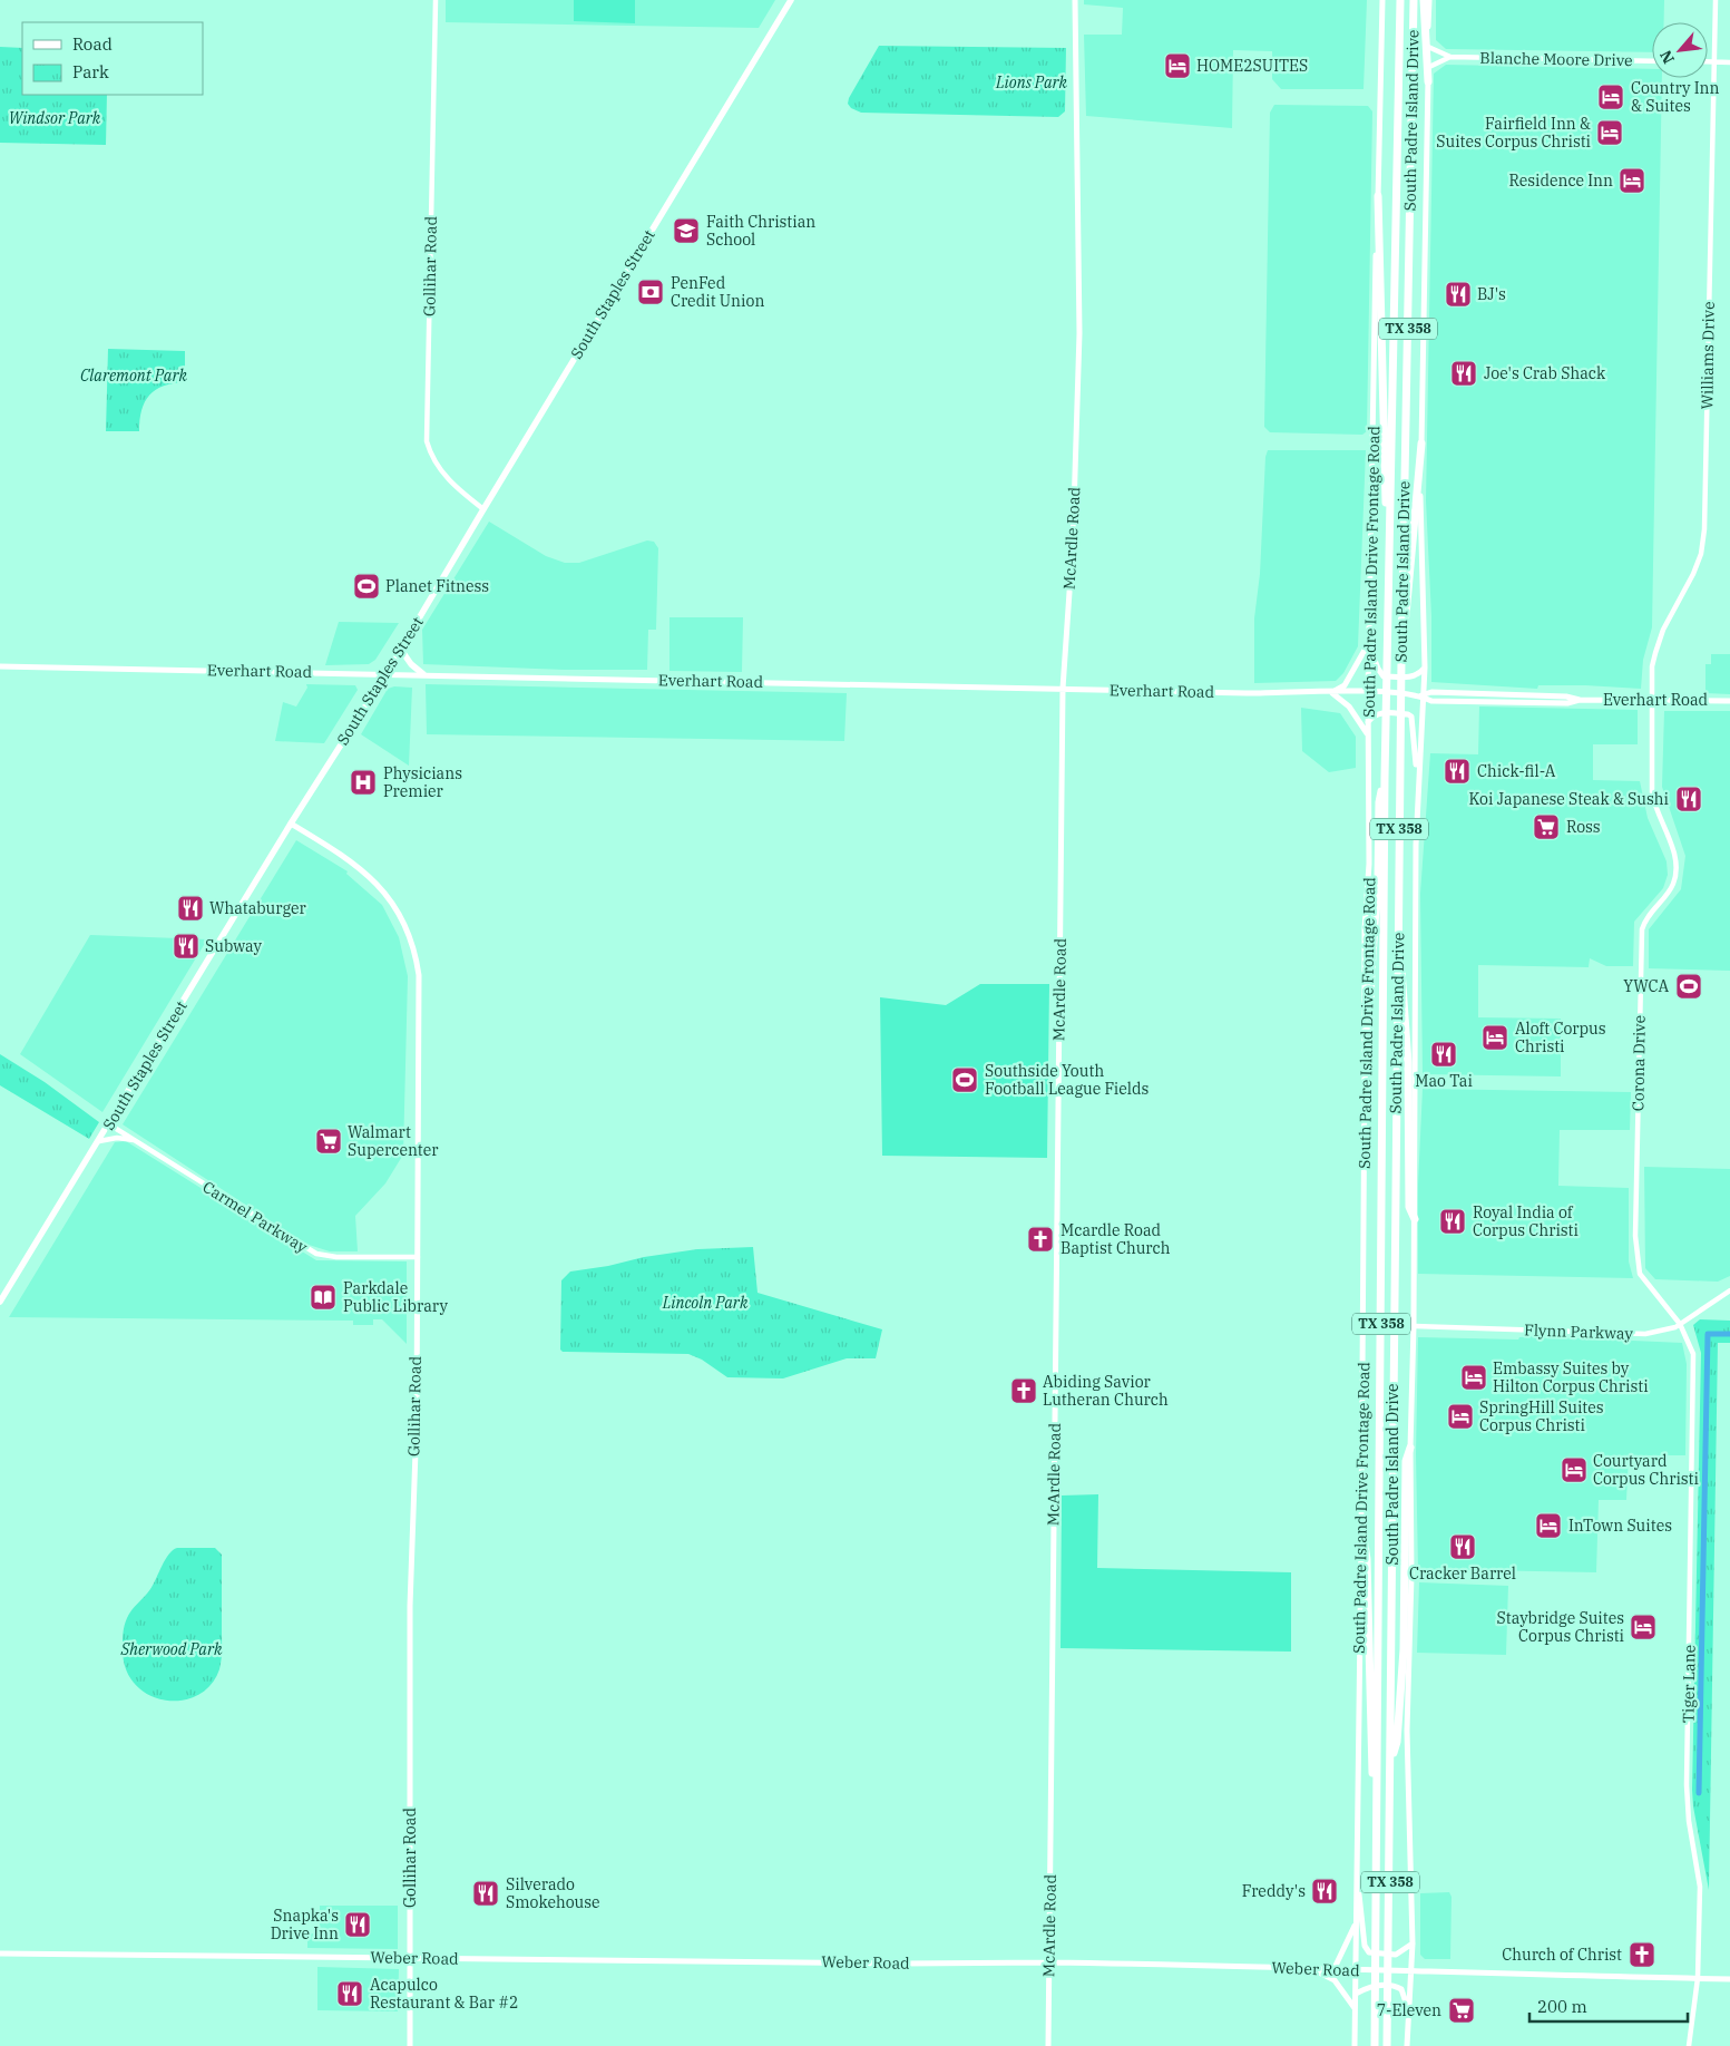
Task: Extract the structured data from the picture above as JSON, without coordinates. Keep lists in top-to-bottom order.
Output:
{
  "streets": {
    "highway": ["South Padre Island Drive", "TX 358"],
    "main road": [
      "Gollihar Road",
      "South Staples Street",
      "McArdle Road",
      "South Padre Island Drive Frontage Road",
      "Everhart Road",
      "Weber Road"
    ],
    "street": [
      "Blanche Moore Drive",
      "Williams Drive",
      "Corona Drive",
      "Carmel Parkway",
      "Flynn Parkway",
      "Tiger Lane"
    ]
  },
  "crossings": [
    ["Gollihar Road", "South Staples Street"],
    ["Gollihar Road", "Carmel Parkway"],
    ["Gollihar Road", "Weber Road"],
    ["South Staples Street", "Everhart Road"],
    ["South Staples Street", "Carmel Parkway"],
    ["Williams Drive", "Everhart Road"],
    ["Williams Drive", "Corona Drive"],
    ["McArdle Road", "Everhart Road"],
    ["McArdle Road", "Weber Road"],
    ["South Padre Island Drive Frontage Road", "Everhart Road"],
    ["South Padre Island Drive Frontage Road", "Weber Road"],
    ["Everhart Road", "Corona Drive"],
    ["Corona Drive", "Flynn Parkway"],
    ["Corona Drive", "Tiger Lane"],
    ["Flynn Parkway", "Tiger Lane"],
    ["Tiger Lane", "Weber Road"]
  ],
  "parks": [
    "Lions Park",
    "Windsor Park",
    "Claremont Park",
    "Lincoln Park",
    "Sherwood Park"
  ],
  "places": {
    "hotel": [
      "HOME2SUITES",
      "Country Inn & Suites",
      "Fairfield Inn & Suites Corpus Christi",
      "Residence Inn",
      "Aloft Corpus Christi",
      "Embassy Suites by Hilton Corpus Christi",
      "SpringHill Suites Corpus Christi",
      "Courtyard Corpus Christi",
      "InTown Suites",
      "Staybridge Suites Corpus Christi"
    ],
    "school or university": ["Faith Christian School"],
    "bank": ["PenFed Credit Union"],
    "restaurant": [
      "BJ's",
      "Joe's Crab Shack",
      "Chick-fil-A",
      "Koi Japanese Steak & Sushi",
      "Whataburger",
      "Subway",
      "Mao Tai",
      "Royal India of Corpus Christi",
      "Cracker Barrel",
      "Freddy's",
      "Silverado Smokehouse",
      "Snapka's Drive Inn",
      "Acapulco Restaurant & Bar #2"
    ],
    "sports": ["Planet Fitness", "YWCA", "Southside Youth Football League Fields"],
    "hospital": ["Physicians Premier"],
    "supermarket": ["Ross", "Walmart Supercenter", "7-Eleven"],
    "church": ["Mcardle Road Baptist Church", "Abiding Savior Lutheran Church", "Church of Christ"],
    "library": ["Parkdale Public Library"]
  },
  "legend": ["Road", "Park"],
  "scale_bar": "200 m",
  "north": "bottom left"
}
